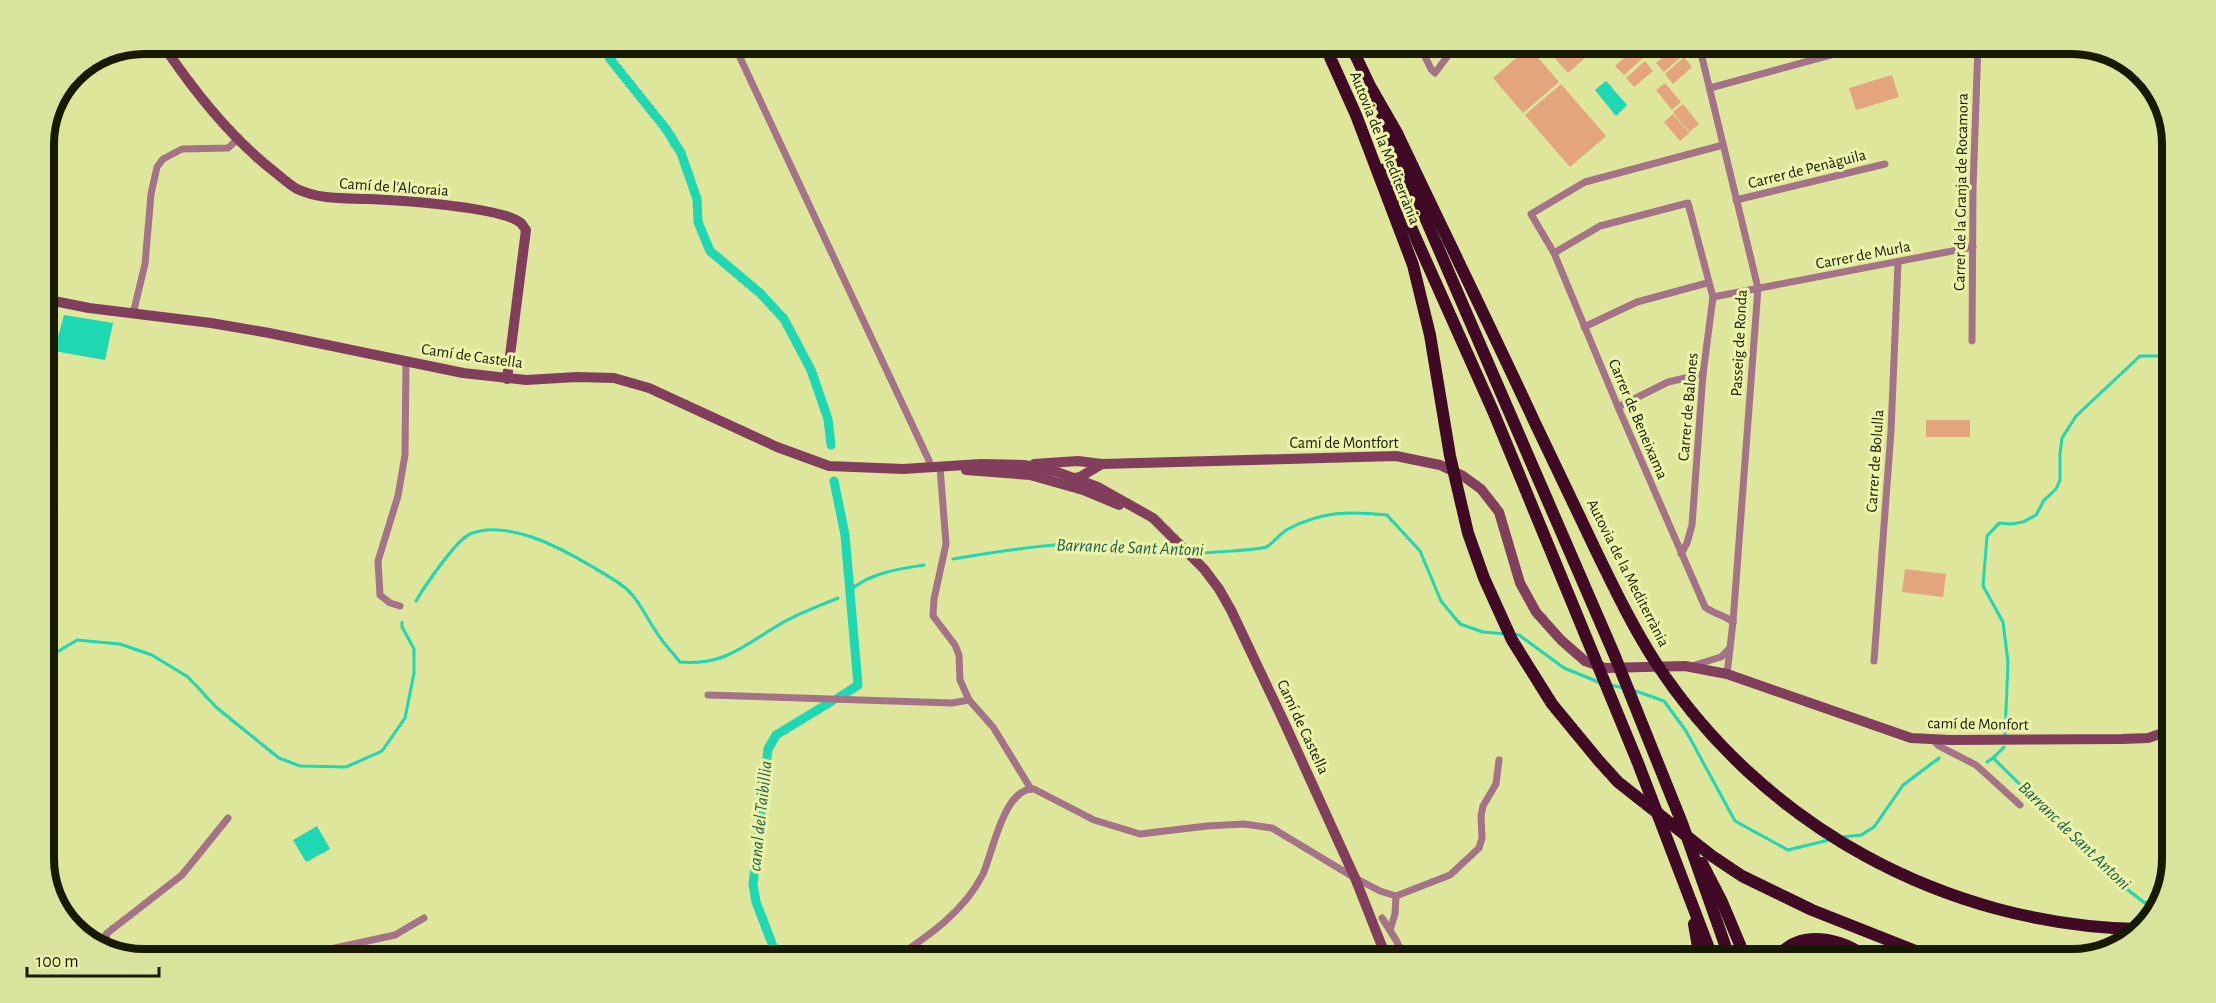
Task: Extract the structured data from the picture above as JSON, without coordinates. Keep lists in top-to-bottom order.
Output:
{
  "streets": {
    "highway": ["Autovia de la Mediterrània"],
    "main road": [
      "Camí de l'Alcoraia",
      "Camí de Castella",
      "Camí de Montfort",
      "camí de Monfort"
    ],
    "street": [
      "Carrer de Penàguila",
      "Carrer de la Granja de Rocamora",
      "Carrer de Murla",
      "Passeig de Ronda",
      "Carrer de Balones",
      "Carrer de Beneixama",
      "Carrer de Bolulla"
    ]
  },
  "crossings": [
    ["Carrer de Penàguila", "Passeig de Ronda"],
    ["Camí de l'Alcoraia", "Camí de Castella"],
    ["Carrer de la Granja de Rocamora", "Carrer de Murla"],
    ["Carrer de Murla", "Passeig de Ronda"],
    ["Carrer de Murla", "Carrer de Bolulla"],
    ["Passeig de Ronda", "Carrer de Beneixama"],
    ["Passeig de Ronda", "Camí de Montfort"],
    ["Passeig de Ronda", "camí de Monfort"],
    ["Camí de Castella", "Camí de Montfort"],
    ["Carrer de Balones", "Carrer de Beneixama"],
    ["Camí de Montfort", "camí de Monfort"]
  ],
  "water": ["Barranc de Sant Antoni", "canal del Taibillia"],
  "scale_bar": "100 m"
}
